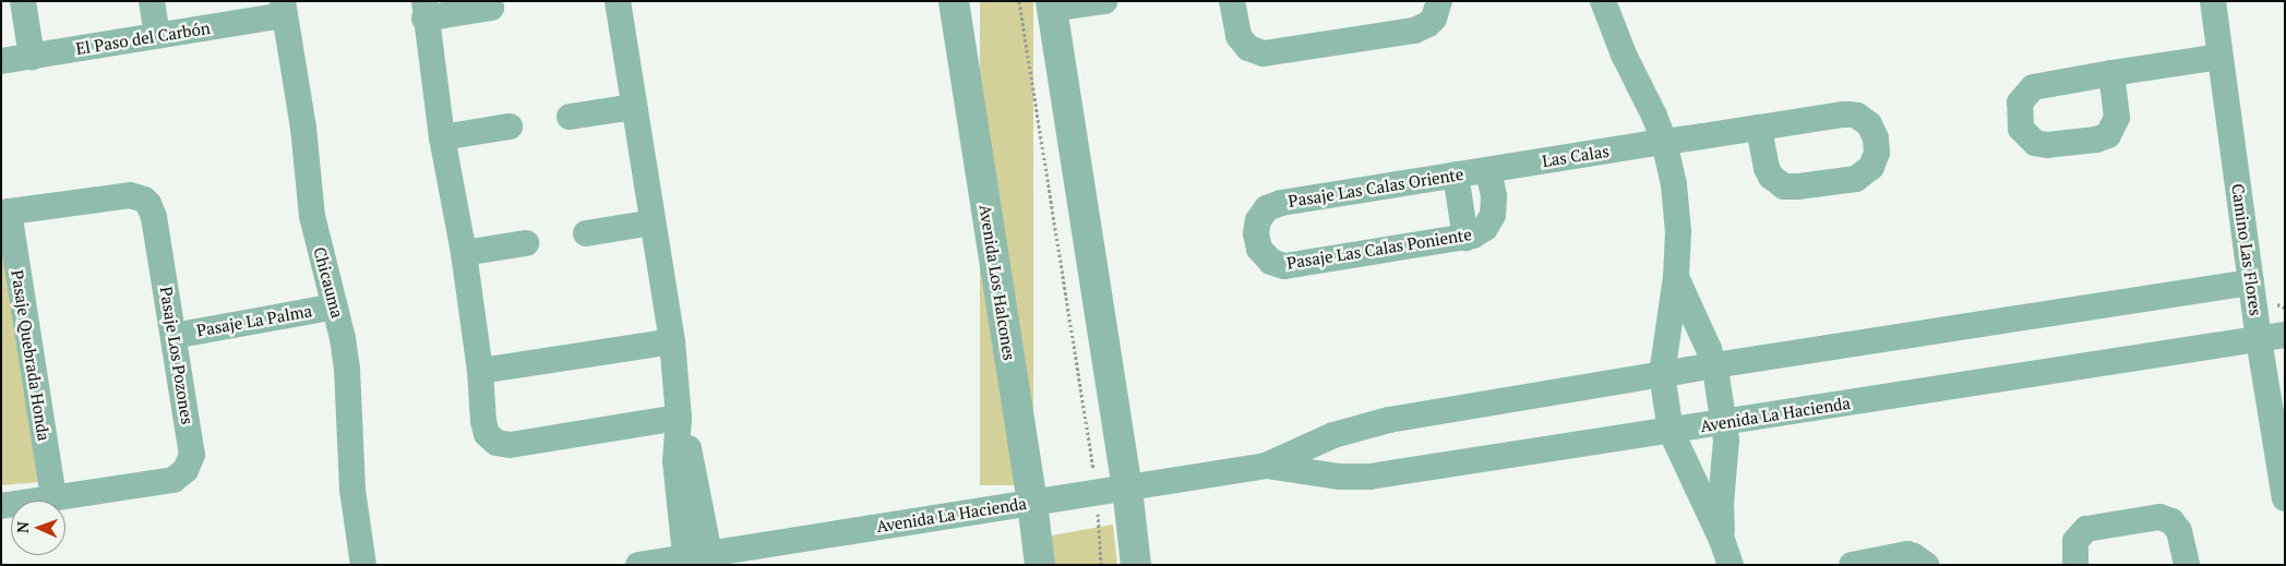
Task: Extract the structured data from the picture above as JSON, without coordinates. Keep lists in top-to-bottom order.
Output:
{
  "streets": {
    "street": [
      "El Paso del Carbón",
      "Las Calas",
      "Pasaje Las Calas Oriente",
      "Pasaje Las Calas Poniente",
      "Camino Las Flores",
      "Chicauma",
      "Avenida Los Halcones",
      "Pasaje La Palma",
      "Pasaje Quebrada Honda",
      "Pasaje Los Pozones",
      "Avenida La Hacienda"
    ]
  },
  "crossings": [
    ["El Paso del Carbón", "Chicauma"],
    ["Las Calas", "Pasaje Las Calas Oriente"],
    ["Las Calas", "Pasaje Las Calas Poniente"],
    ["Pasaje Las Calas Oriente", "Pasaje Las Calas Poniente"],
    ["Camino Las Flores", "Avenida La Hacienda"],
    ["Chicauma", "Pasaje La Palma"],
    ["Avenida Los Halcones", "Avenida La Hacienda"],
    ["Pasaje La Palma", "Pasaje Los Pozones"],
    ["Pasaje Quebrada Honda", "Pasaje Los Pozones"]
  ],
  "north": "left"
}
